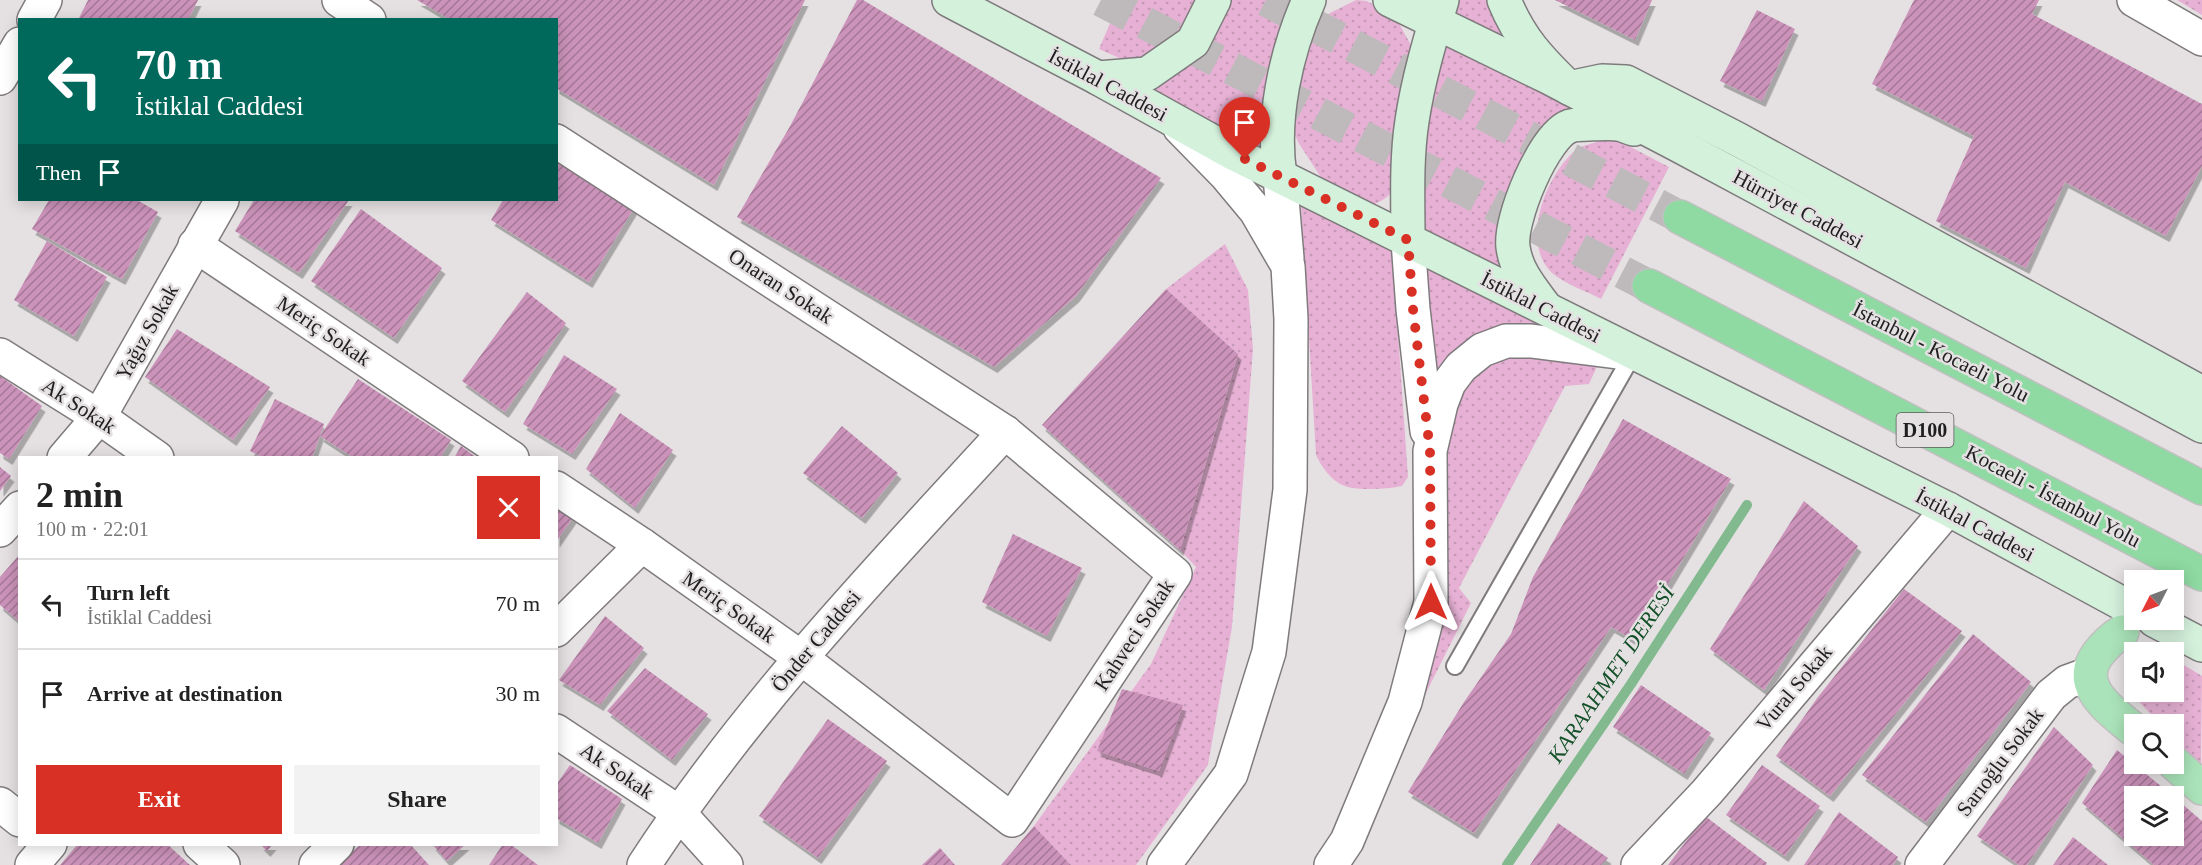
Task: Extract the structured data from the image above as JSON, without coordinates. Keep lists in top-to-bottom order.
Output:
{
  "streets": {
    "highway": ["İstanbul - Kocaeli Yolu", "D100", "Kocaeli - İstanbul Yolu"],
    "main road": ["İstiklal Caddesi", "Hürriyet Caddesi"],
    "street": [
      "Onaran Sokak",
      "Meriç Sokak",
      "Yağız Sokak",
      "Ak Sokak",
      "Kahveci Sokak",
      "Önder Caddesi",
      "Vural Sokak",
      "Sarıoğlu Sokak"
    ]
  },
  "crossings": [
    ["İstiklal Caddesi", "Vural Sokak"],
    ["Onaran Sokak", "Kahveci Sokak"],
    ["Onaran Sokak", "Önder Caddesi"],
    ["Meriç Sokak", "Yağız Sokak"],
    ["Meriç Sokak", "Kahveci Sokak"],
    ["Meriç Sokak", "Önder Caddesi"],
    ["Yağız Sokak", "Ak Sokak"],
    ["Ak Sokak", "Önder Caddesi"],
    ["Kahveci Sokak", "Önder Caddesi"]
  ],
  "water": ["KARAAHMET DERESİ"],
  "north": "bottom left",
  "page": {
    "turn": ["70 m", "İstiklal Caddesi"],
    "then": "Then",
    "heading": ["2 min", "100 m · 22:01"],
    "list": [
      {
        "name": "Turn left",
        "note": "İstiklal Caddesi",
        "value": "70 m"
      },
      {
        "name": "Arrive at destination",
        "value": "30 m"
      }
    ],
    "buttons": ["Exit", "Share"]
  }
}
